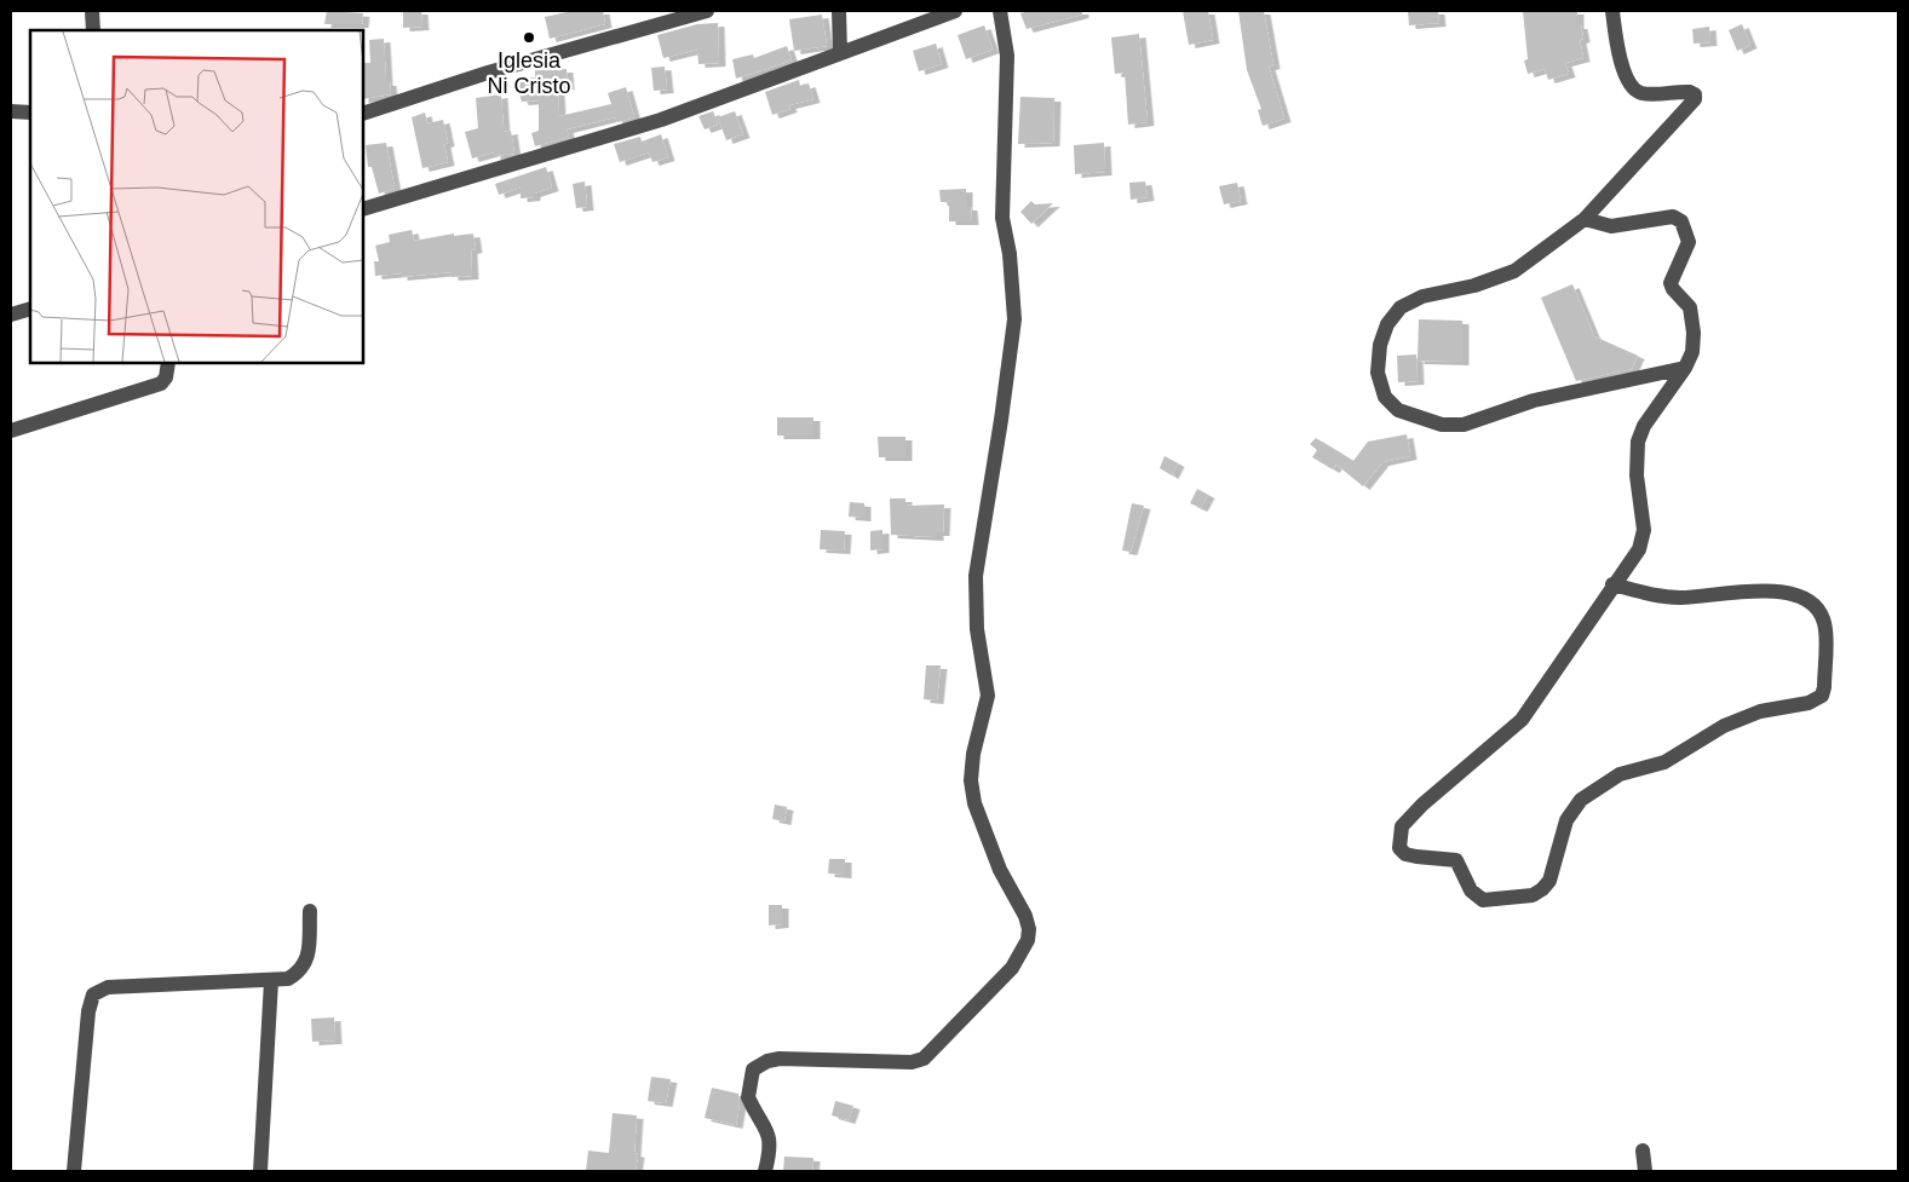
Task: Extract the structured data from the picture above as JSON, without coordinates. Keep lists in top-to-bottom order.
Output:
{
  "places": ["Iglesia Ni Cristo"]
}
